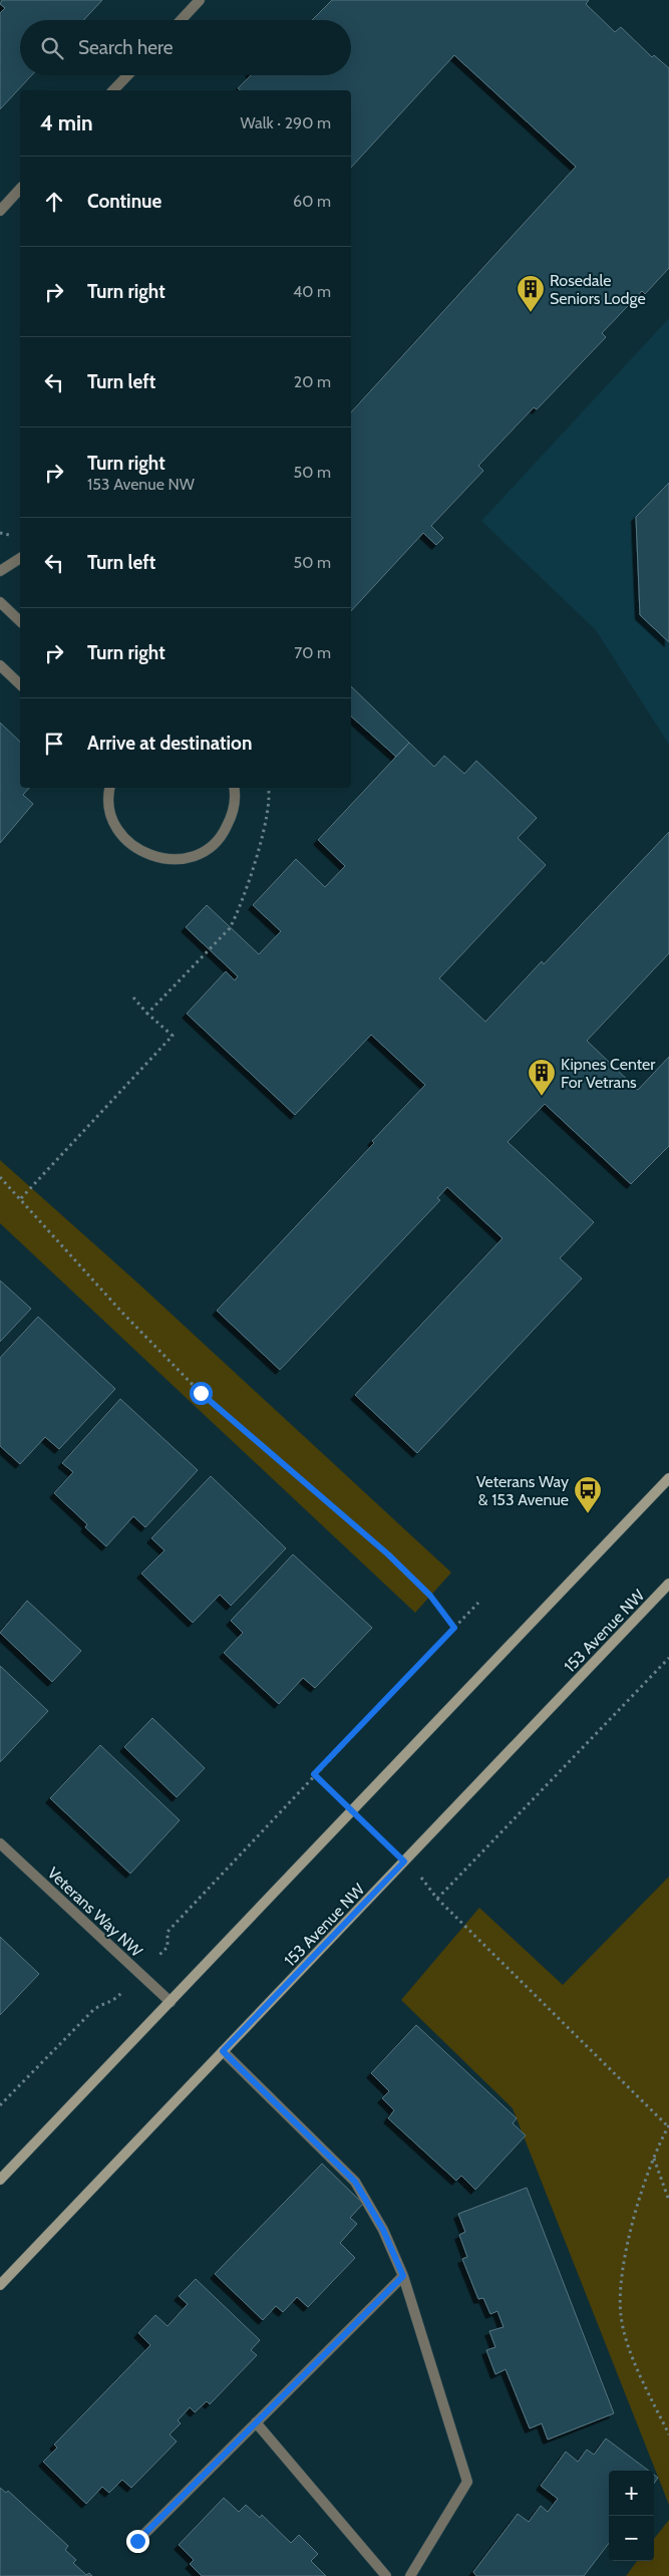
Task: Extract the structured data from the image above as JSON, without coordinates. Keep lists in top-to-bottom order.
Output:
{
  "streets": {
    "main road": ["153 Avenue NW"],
    "street": ["Veterans Way NW"]
  },
  "places": {
    "building": ["Rosedale Seniors Lodge", "Kipnes Center For Vetrans"],
    "bus stop": ["Veterans Way & 153 Avenue"]
  },
  "page": {
    "search": "Search here",
    "heading": ["4 min", "Walk · 290 m"],
    "list": [
      ["Continue", "60 m"],
      ["Turn right", "40 m"],
      ["Turn left", "20 m"],
      ["Turn right", "153 Avenue NW", "50 m"],
      ["Turn left", "50 m"],
      ["Turn right", "70 m"],
      "Arrive at destination"
    ],
    "map_buttons": ["+", "−"]
  }
}
